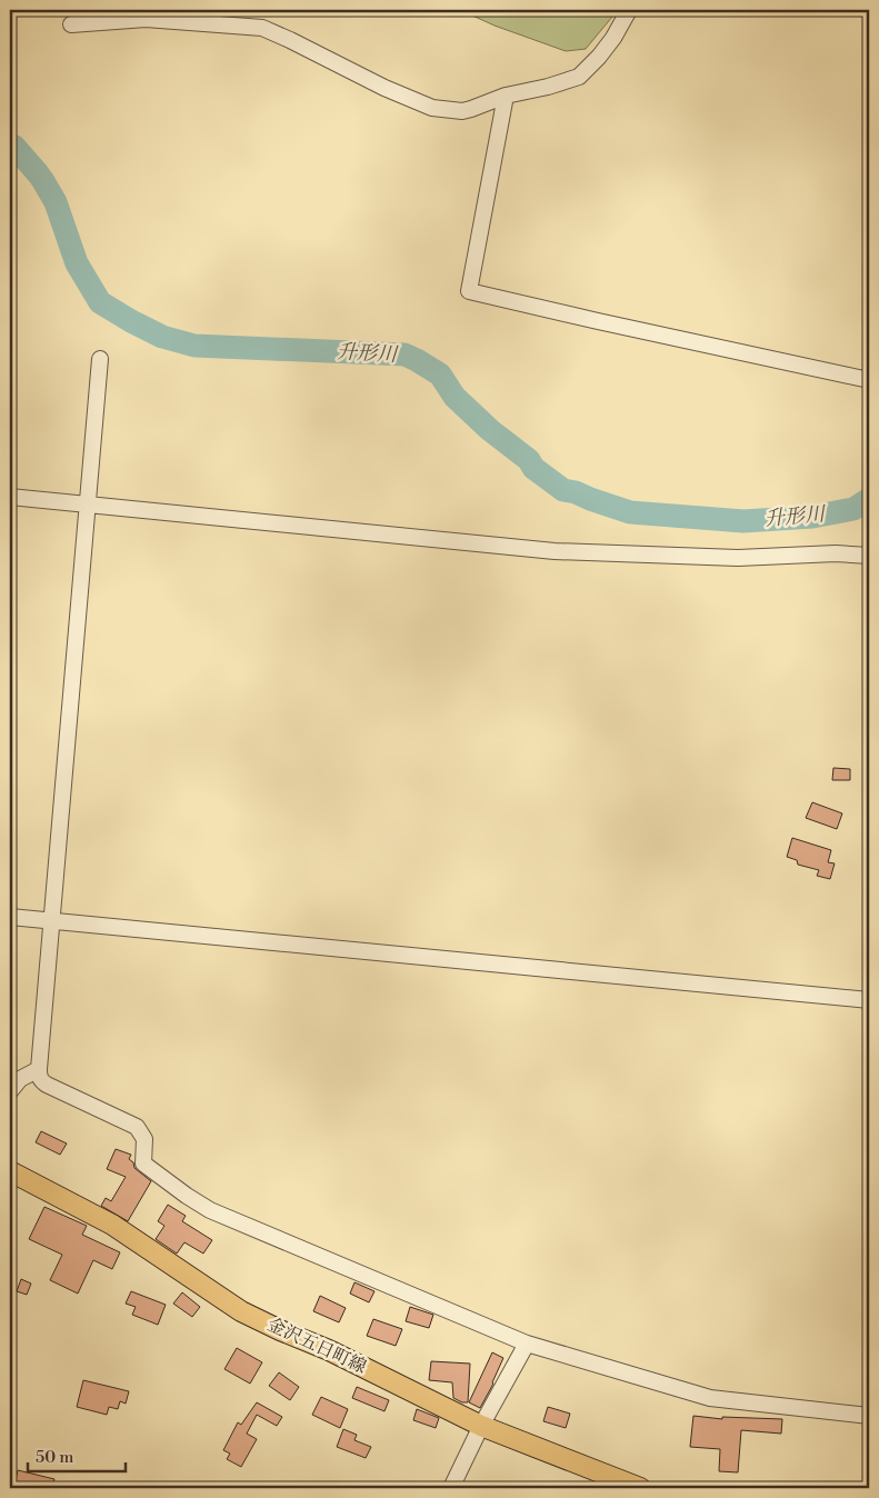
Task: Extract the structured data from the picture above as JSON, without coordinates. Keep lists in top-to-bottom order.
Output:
{
  "streets": {
    "main road": ["金沢五日町線"]
  },
  "water": ["升形川"],
  "scale_bar": "50 m"
}
